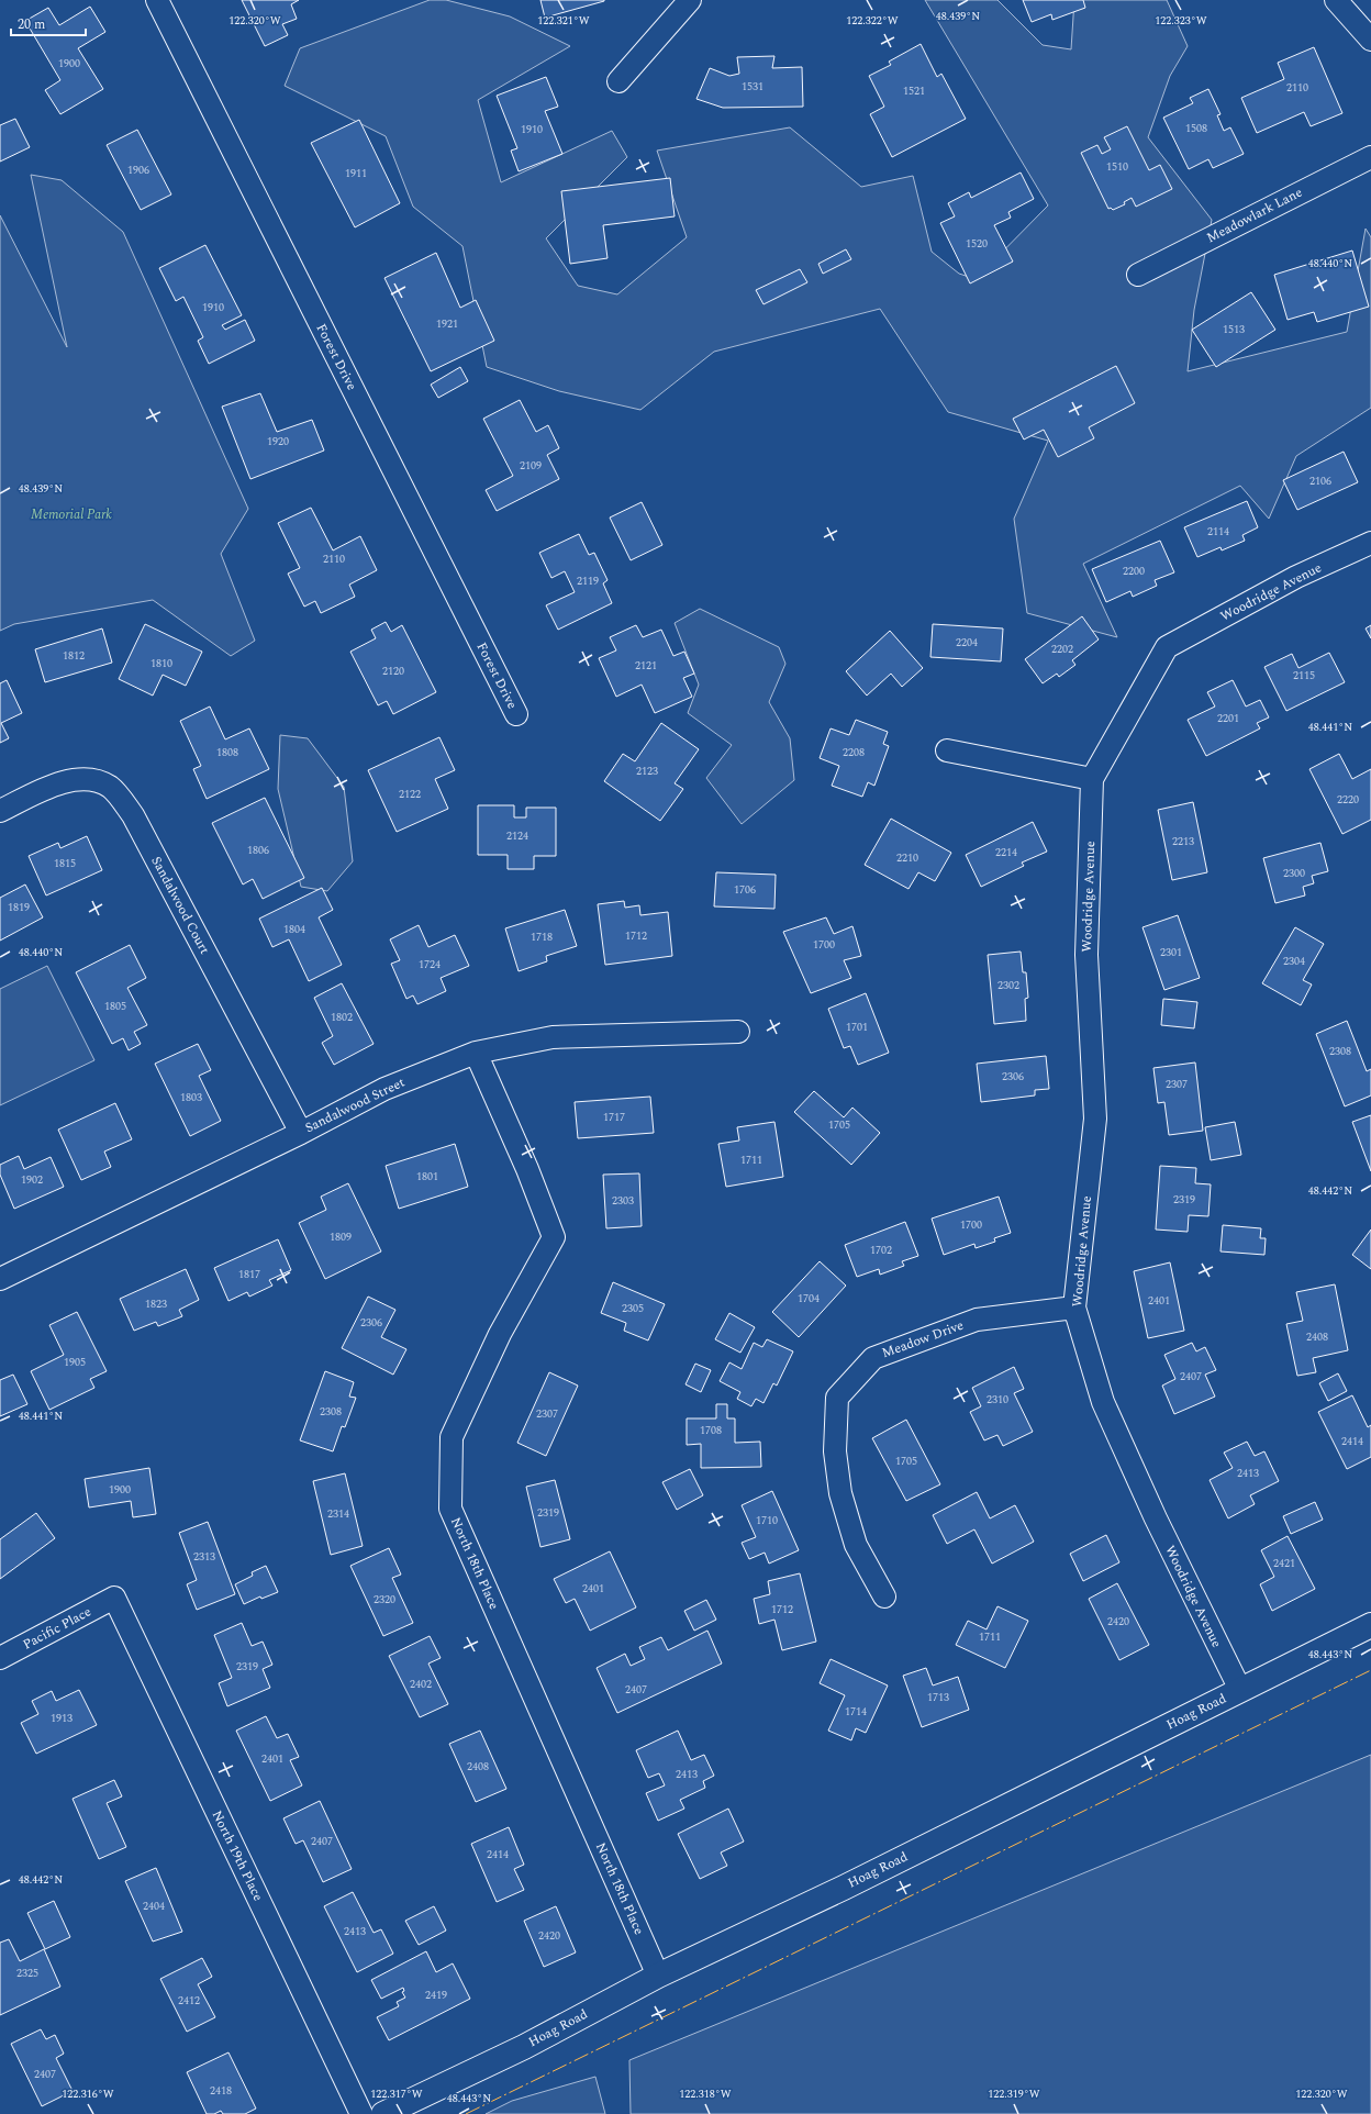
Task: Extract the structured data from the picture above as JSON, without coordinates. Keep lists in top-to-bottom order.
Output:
{
  "streets": {
    "street": [
      "Meadowlark Lane",
      "Forest Drive",
      "Woodridge Avenue",
      "Sandalwood Court",
      "Sandalwood Street",
      "Meadow Drive",
      "North 18th Place",
      "Pacific Place",
      "Hoag Road",
      "North 19th Place"
    ]
  },
  "crossings": [
    ["Woodridge Avenue", "Meadow Drive"],
    ["Woodridge Avenue", "Hoag Road"],
    ["Sandalwood Court", "Sandalwood Street"],
    ["Sandalwood Street", "North 18th Place"],
    ["North 18th Place", "Hoag Road"],
    ["Pacific Place", "North 19th Place"]
  ],
  "parks": ["Memorial Park"],
  "house_numbers": [
    "1900",
    "1531",
    "2110",
    "1521",
    "1508",
    "1910",
    "1510",
    "1906",
    "1911",
    "1520",
    "1910",
    "1921",
    "1513",
    "1920",
    "2109",
    "2106",
    "2114",
    "2110",
    "2200",
    "2119",
    "2204",
    "2202",
    "1812",
    "1810",
    "2121",
    "2120",
    "2115",
    "2201",
    "1808",
    "2208",
    "2123",
    "2122",
    "2220",
    "2124",
    "2213",
    "1806",
    "2214",
    "2210",
    "1815",
    "2300",
    "1706",
    "1819",
    "1804",
    "1712",
    "1718",
    "1700",
    "2301",
    "2304",
    "1724",
    "2302",
    "1805",
    "1802",
    "1701",
    "2308",
    "2306",
    "2307",
    "1803",
    "1717",
    "1705",
    "1711",
    "1801",
    "1902",
    "2319",
    "2303",
    "1700",
    "1809",
    "1702",
    "1817",
    "1704",
    "2401",
    "1823",
    "2305",
    "2306",
    "2408",
    "1905",
    "2407",
    "2310",
    "2308",
    "2307",
    "1708",
    "2414",
    "1705",
    "2413",
    "1900",
    "2319",
    "2314",
    "1710",
    "2313",
    "2421",
    "2401",
    "2320",
    "1712",
    "2420",
    "1711",
    "2319",
    "2402",
    "2407",
    "1713",
    "1714",
    "1913",
    "2401",
    "2408",
    "2413",
    "2407",
    "2414",
    "2404",
    "2413",
    "2420",
    "2325",
    "2419",
    "2412",
    "2407",
    "2418"
  ],
  "scale_bar": "20 m",
  "coordinates": [
    "48.439°N",
    "122.320°W",
    "122.321°W",
    "122.322°W",
    "122.323°W",
    "48.440°N",
    "48.441°N",
    "48.442°N",
    "48.443°N",
    "122.316°W",
    "122.317°W",
    "122.318°W",
    "122.319°W"
  ]
}
